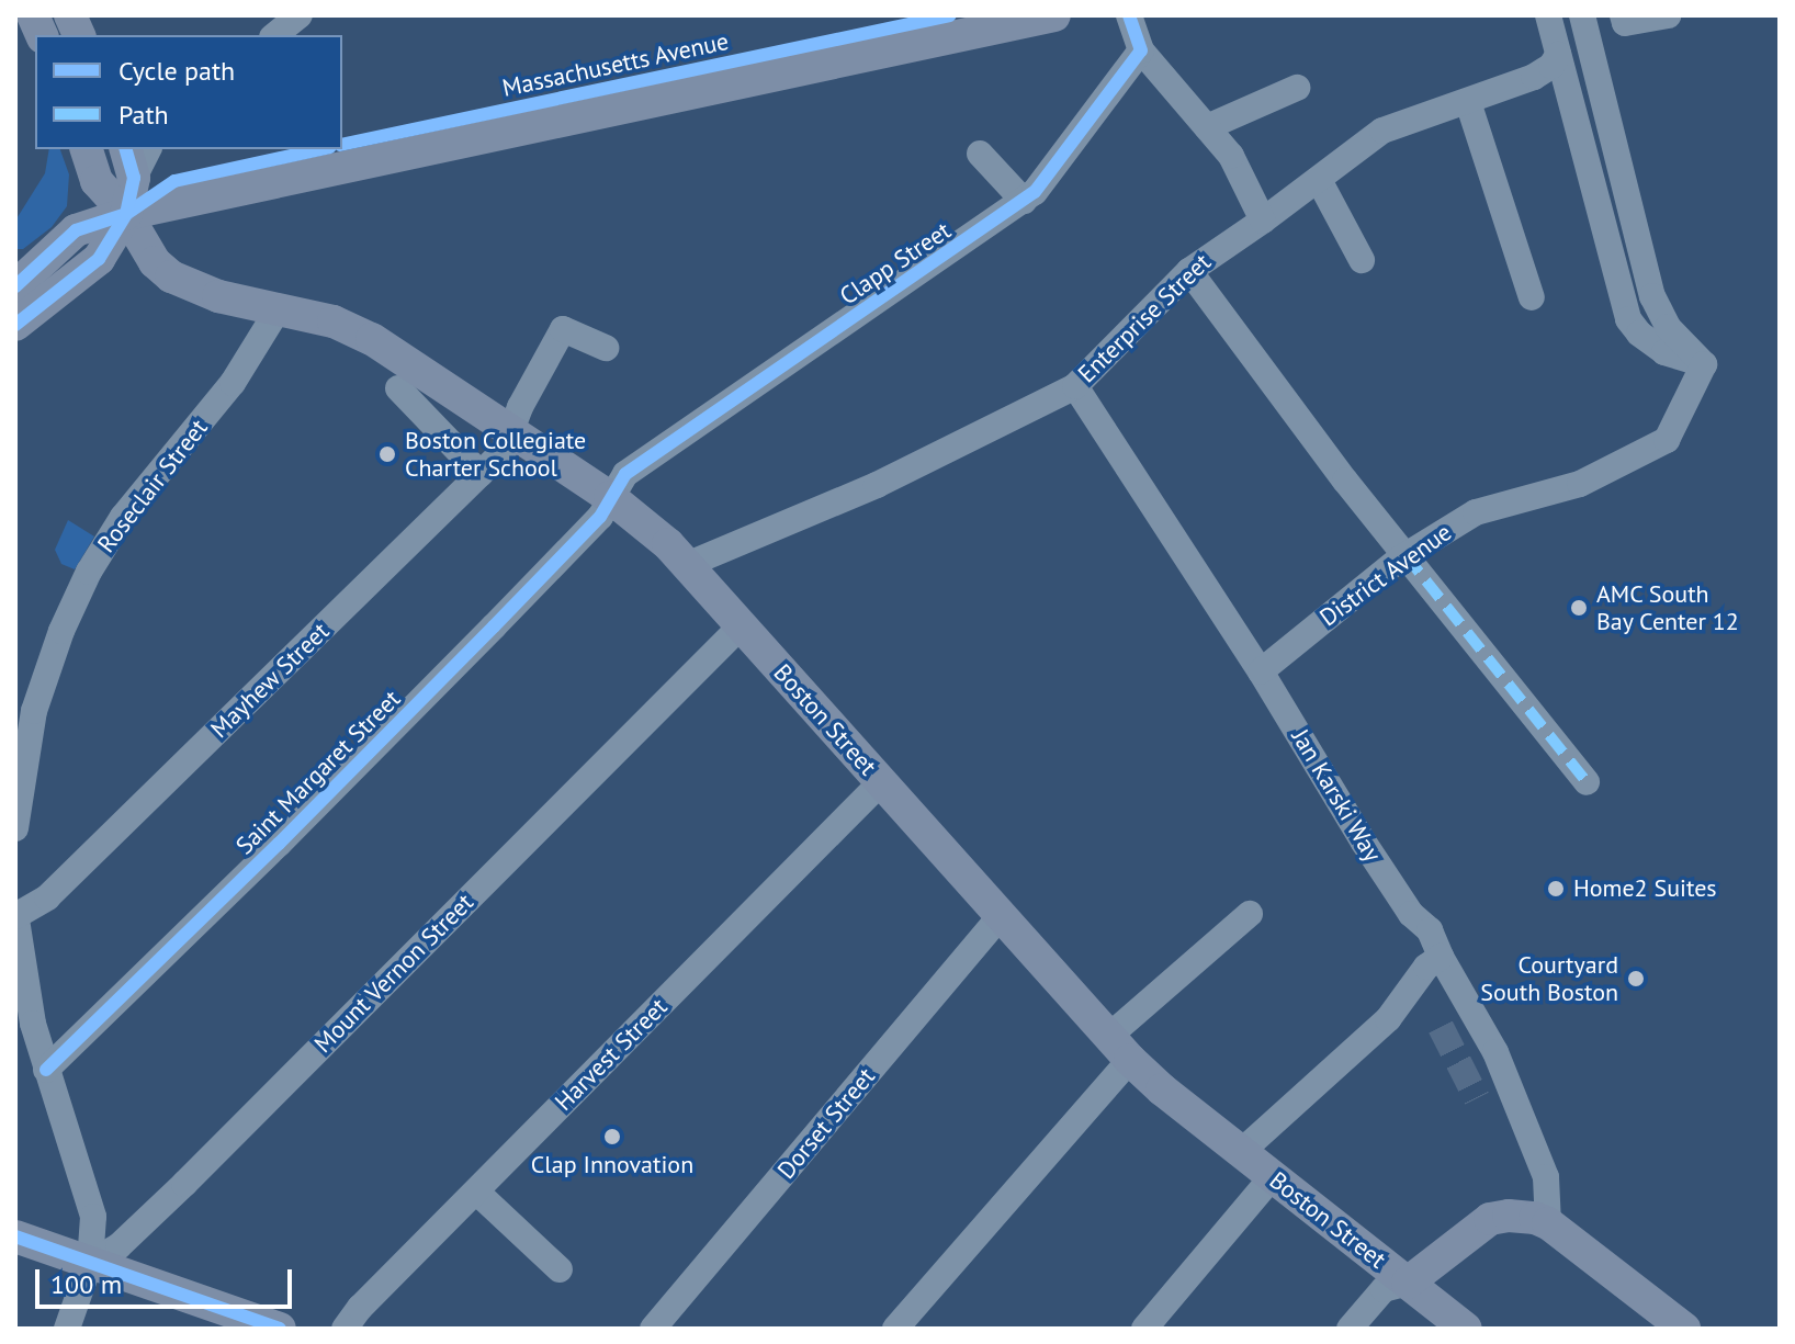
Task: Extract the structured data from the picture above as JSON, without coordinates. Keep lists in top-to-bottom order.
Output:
{
  "streets": {
    "main road": ["Massachusetts Avenue", "Boston Street"],
    "street": [
      "Clapp Street",
      "Enterprise Street",
      "Roseclair Street",
      "District Avenue",
      "Mayhew Street",
      "Saint Margaret Street",
      "Jan Karski Way",
      "Mount Vernon Street",
      "Harvest Street",
      "Dorset Street"
    ]
  },
  "crossings": [
    ["Massachusetts Avenue", "Boston Street"],
    ["Clapp Street", "Boston Street"],
    ["Clapp Street", "Saint Margaret Street"],
    ["Enterprise Street", "Boston Street"],
    ["Enterprise Street", "Jan Karski Way"],
    ["Roseclair Street", "Boston Street"],
    ["District Avenue", "Jan Karski Way"],
    ["Mayhew Street", "Boston Street"],
    ["Boston Street", "Saint Margaret Street"],
    ["Boston Street", "Mount Vernon Street"],
    ["Boston Street", "Harvest Street"],
    ["Boston Street", "Dorset Street"]
  ],
  "places": [
    "Boston Collegiate Charter School",
    "AMC South Bay Center 12",
    "Home2 Suites",
    "Courtyard South Boston",
    "Clap Innovation"
  ],
  "legend": ["Cycle path", "Path"],
  "scale_bar": "100 m"
}
